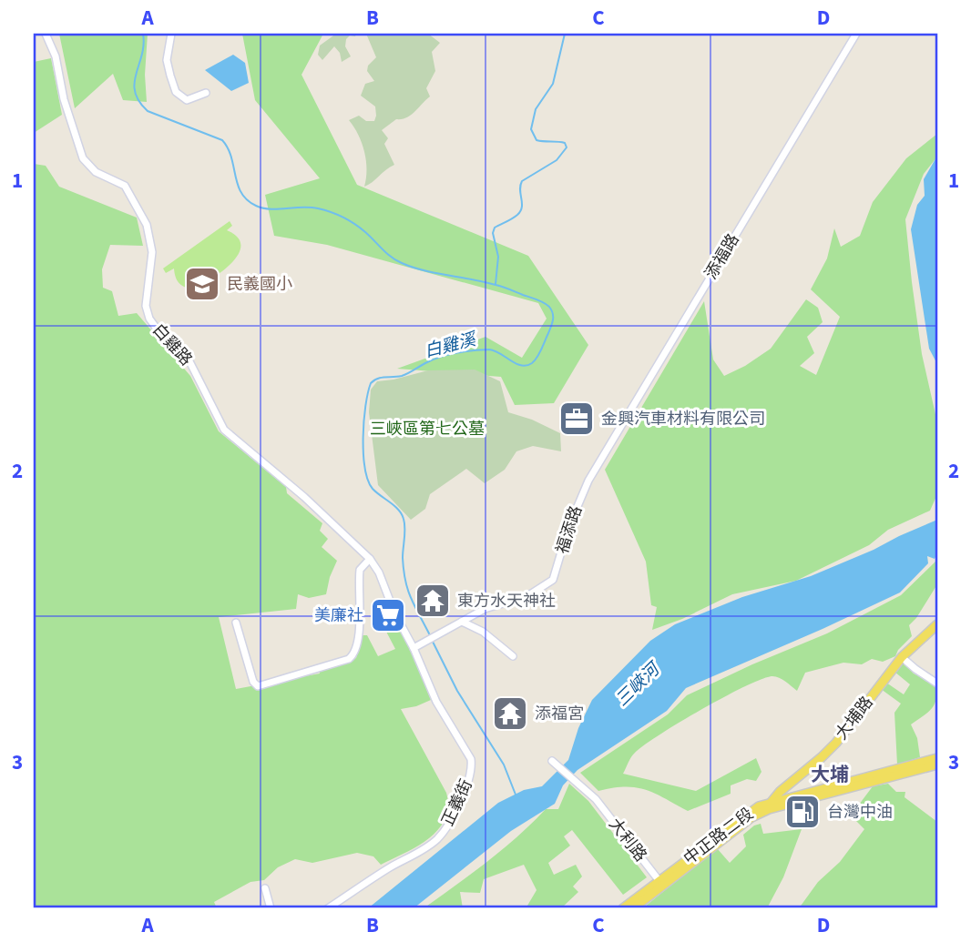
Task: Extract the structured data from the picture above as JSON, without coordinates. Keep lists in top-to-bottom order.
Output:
{
  "streets": {
    "main road": ["大埔路", "中正路二段"],
    "street": [
      "添福路",
      "白雞路",
      "福添路",
      "正義街",
      "大利路"
    ]
  },
  "crossings": [
    ["添福路", "福添路"],
    ["白雞路", "正義街"],
    ["大埔路", "中正路二段"],
    ["中正路二段", "大利路"]
  ],
  "districts": ["大埔"],
  "water": ["白雞溪", "三峽河"],
  "parks": ["三峽區第七公墓"],
  "places": {
    "school or university": ["民義國小"],
    "office": ["金興汽車材料有限公司"],
    "temple": ["東方水天神社", "添福宮"],
    "supermarket": ["美廉社"],
    "fuel station": ["台灣中油"]
  },
  "grid": {
    "columns": [
      "A",
      "B",
      "C",
      "D"
    ],
    "rows": ["1", "2", "3"]
  }
}
